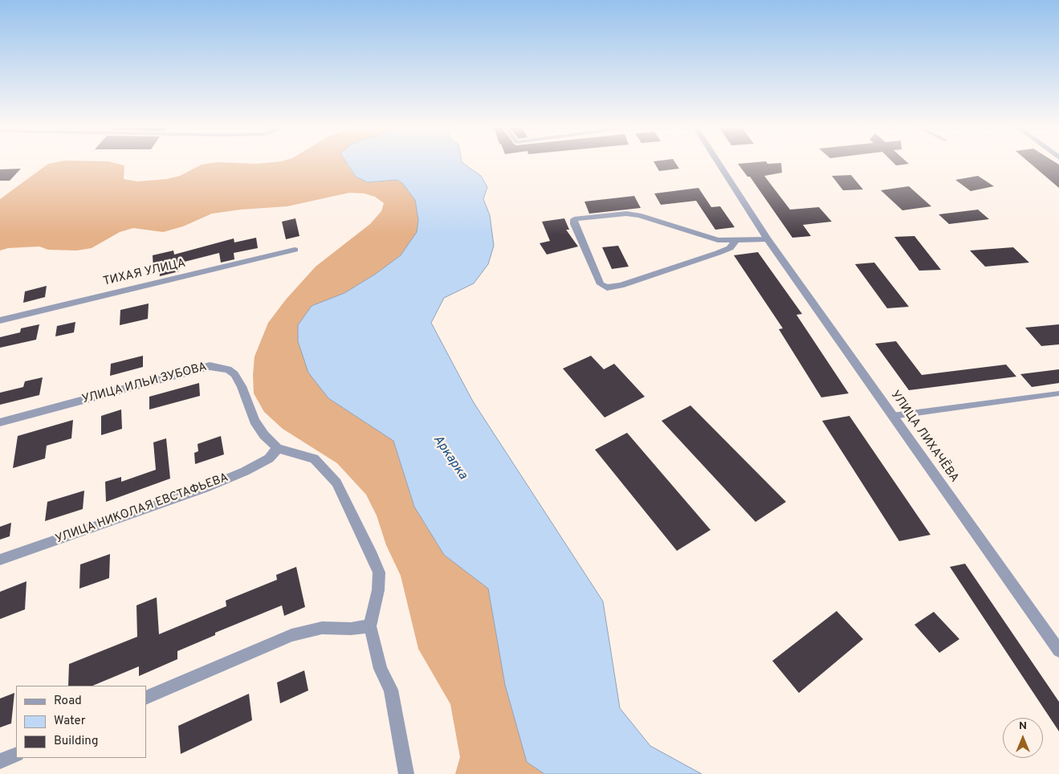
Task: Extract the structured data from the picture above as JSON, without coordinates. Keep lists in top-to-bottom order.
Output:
{
  "streets": {
    "street": [
      "ТИХАЯ УЛИЦА",
      "УЛИЦА ИЛЬИ ЗУБОВА",
      "УЛИЦА ЛИХАЧЁВА",
      "УЛИЦА НИКОЛАЯ ЕВСТАФЬЕВА"
    ]
  },
  "crossings": [
    ["УЛИЦА ИЛЬИ ЗУБОВА", "УЛИЦА НИКОЛАЯ ЕВСТАФЬЕВА"]
  ],
  "water": ["Аркарка"],
  "legend": ["Road", "Water", "Building"],
  "north": "top"
}
